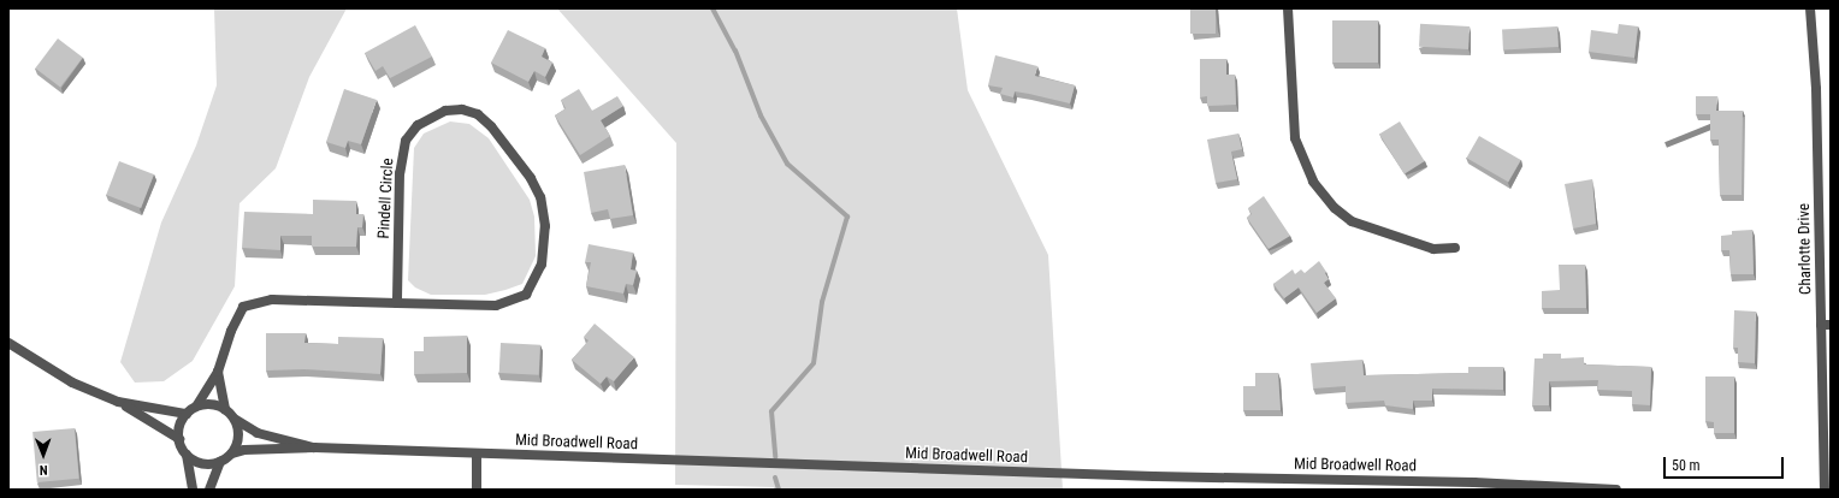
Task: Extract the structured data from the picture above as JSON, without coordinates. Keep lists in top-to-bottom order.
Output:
{
  "streets": {
    "street": ["Pindell Circle", "Charlotte Drive", "Mid Broadwell Road"]
  },
  "crossings": [
    ["Pindell Circle", "Mid Broadwell Road"]
  ],
  "scale_bar": "50 m",
  "north": "bottom"
}
